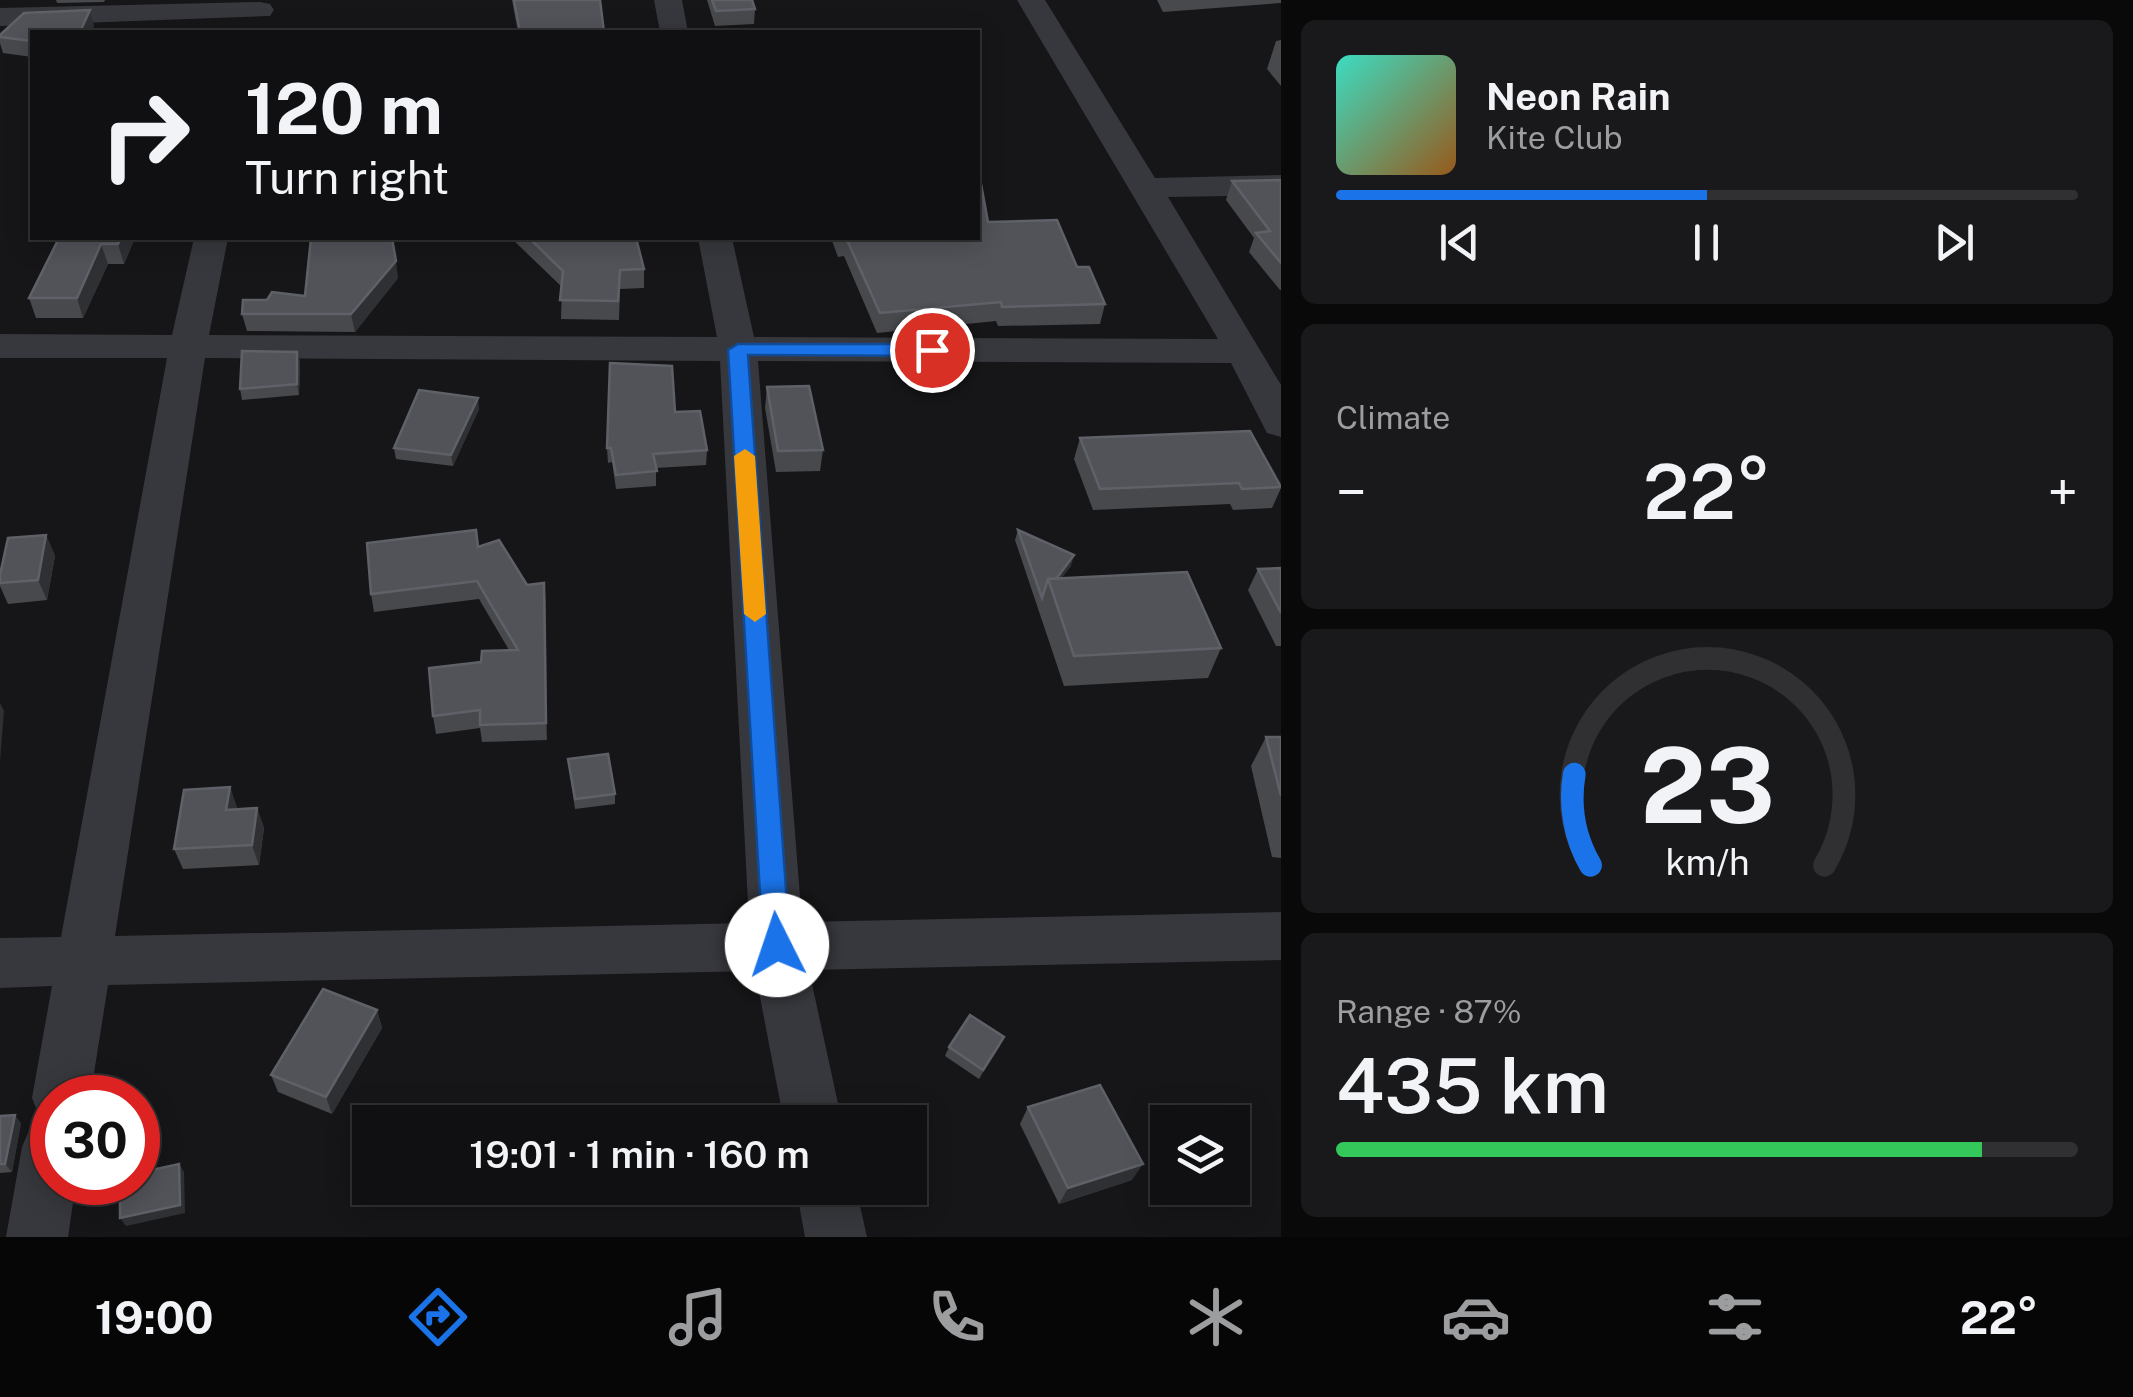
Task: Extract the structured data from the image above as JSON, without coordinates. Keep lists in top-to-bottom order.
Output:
{
  "page": {
    "turn": ["120 m", "Turn right"],
    "song": ["Neon Rain", "Kite Club"],
    "tile": [
      "Climate",
      ["Range · 87%", "435 km"]
    ],
    "heat": ["−", "22°", "+"],
    "limit": "30",
    "trip": "19:01 · 1 min · 160 m",
    "tabs": ["19:00", "22°"],
    "gauge": ["23", "km/h"]
  }
}
